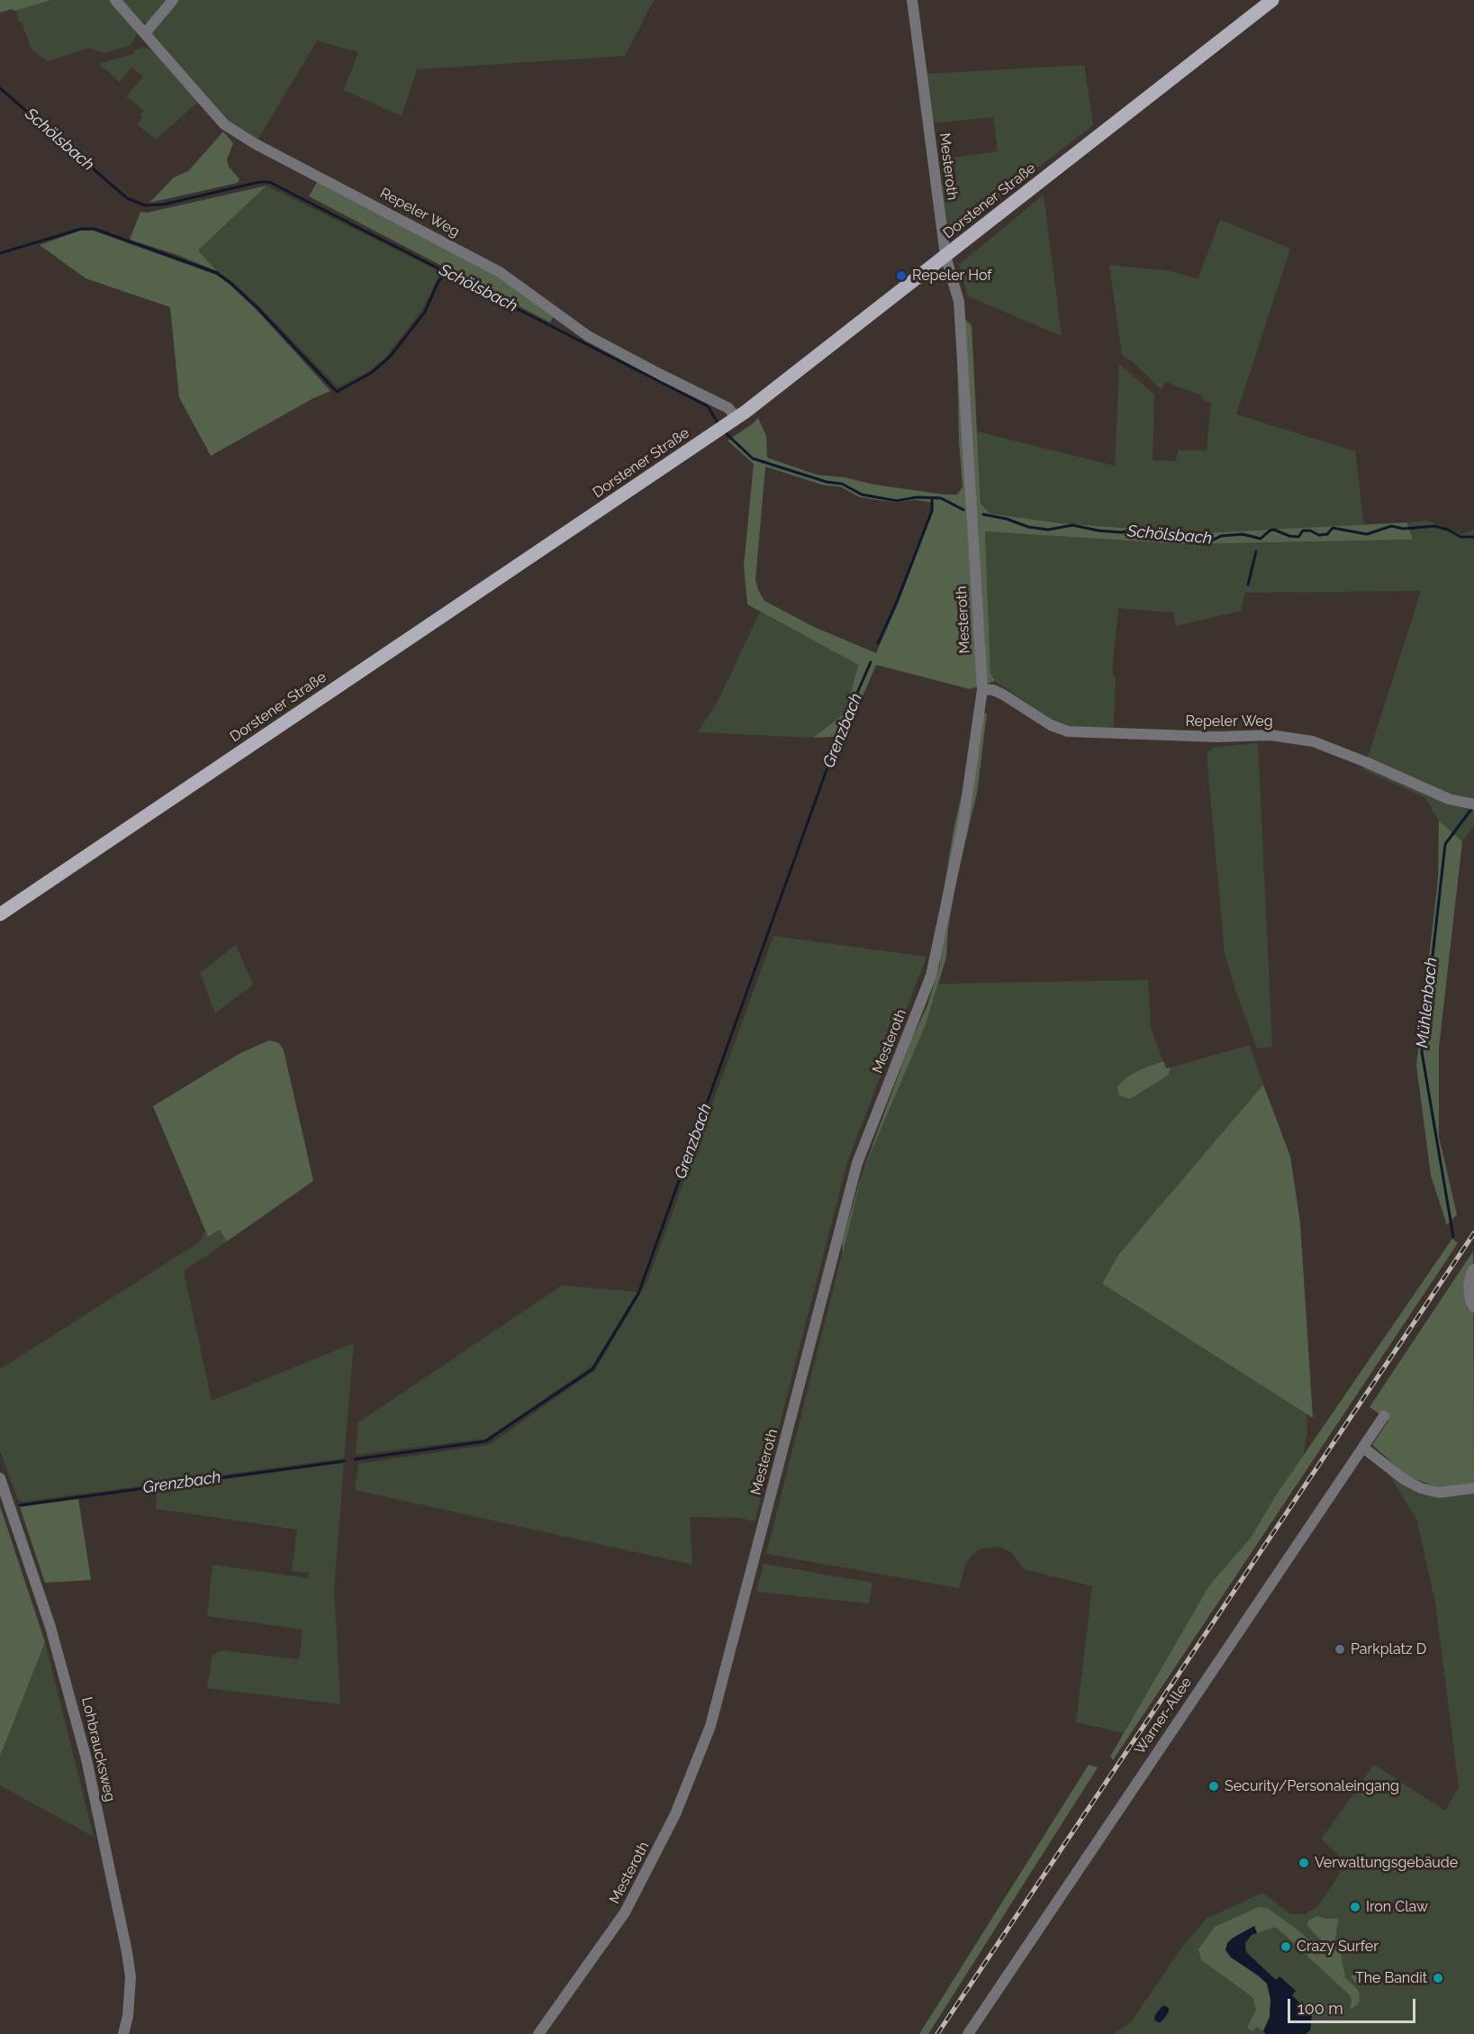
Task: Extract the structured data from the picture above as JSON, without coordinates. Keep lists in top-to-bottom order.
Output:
{
  "streets": {
    "main road": ["Dorstener Straße"],
    "street": [
      "Mesteroth",
      "Repeler Weg",
      "Warner-Allee",
      "Lohbraucksweg"
    ]
  },
  "crossings": [
    ["Mesteroth", "Dorstener Straße"],
    ["Mesteroth", "Repeler Weg"],
    ["Dorstener Straße", "Repeler Weg"]
  ],
  "water": ["Schölsbach", "Grenzbach", "Mühlenbach"],
  "places": [
    "Repeler Hof",
    "Parkplatz D",
    "Security/Personaleingang",
    "Verwaltungsgebäude",
    "Iron Claw",
    "Crazy Surfer",
    "The Bandit"
  ],
  "scale_bar": "100 m"
}
